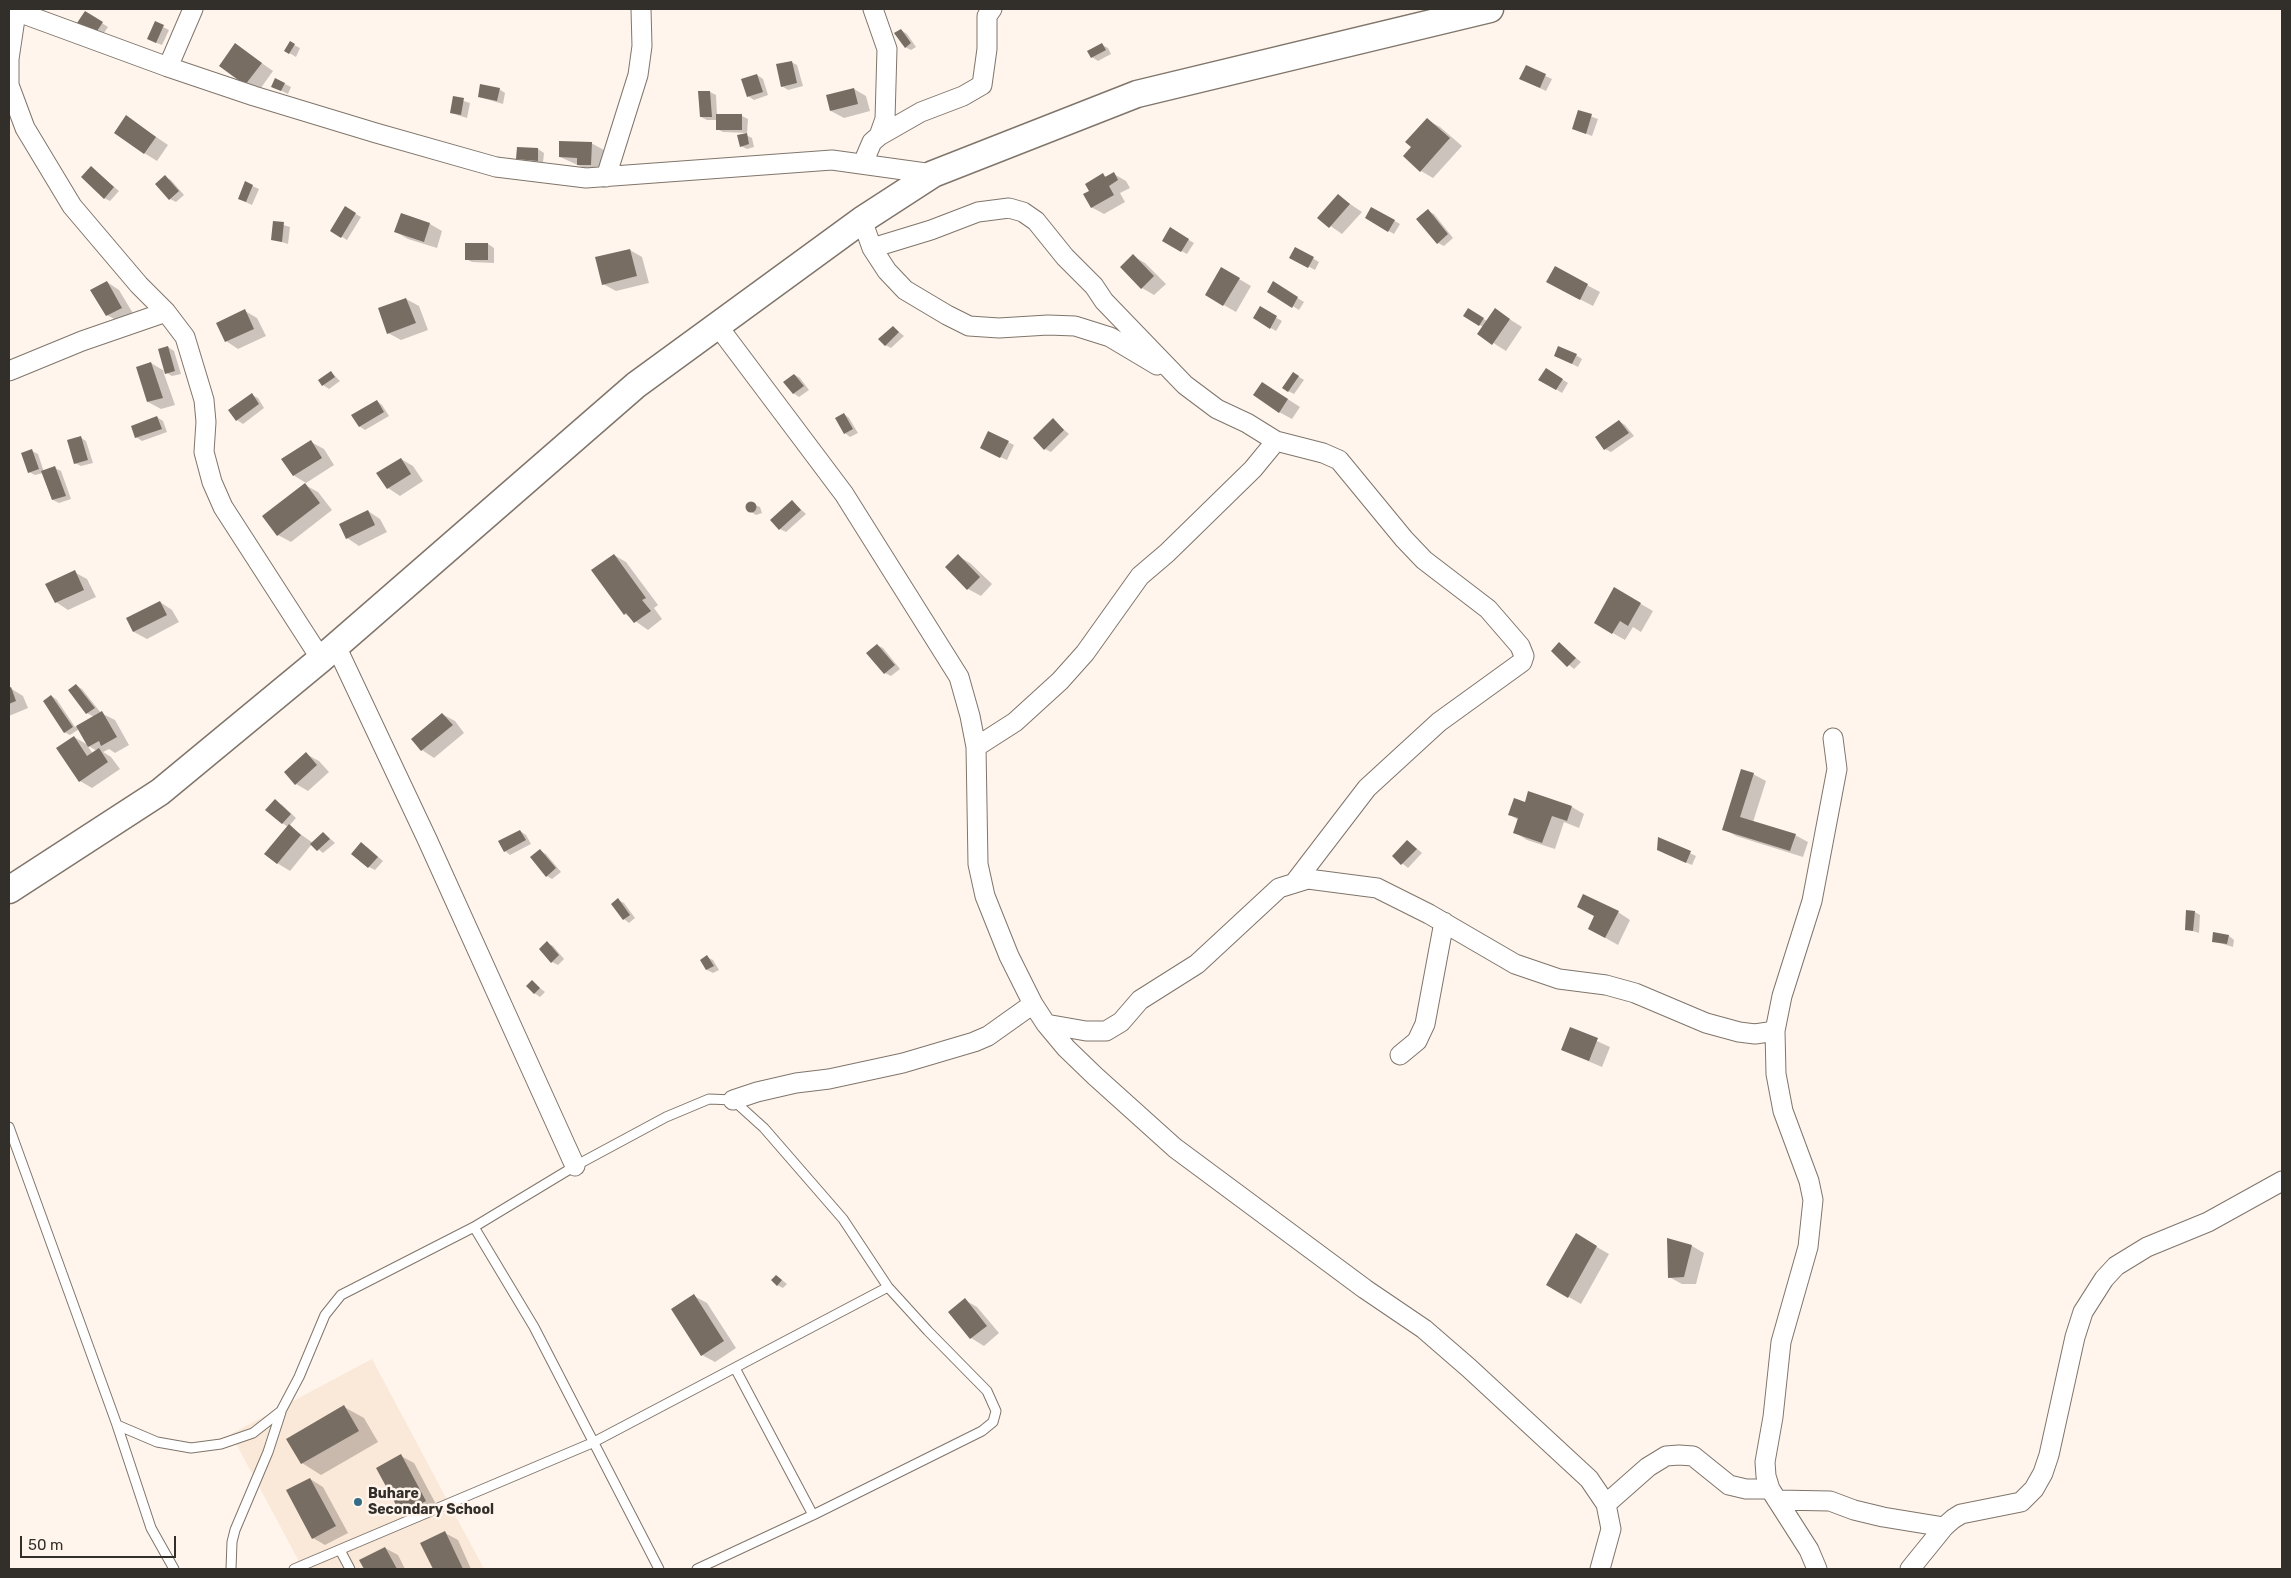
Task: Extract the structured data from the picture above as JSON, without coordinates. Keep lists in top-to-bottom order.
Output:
{
  "places": ["Buhare Secondary School"],
  "scale_bar": "50 m"
}
